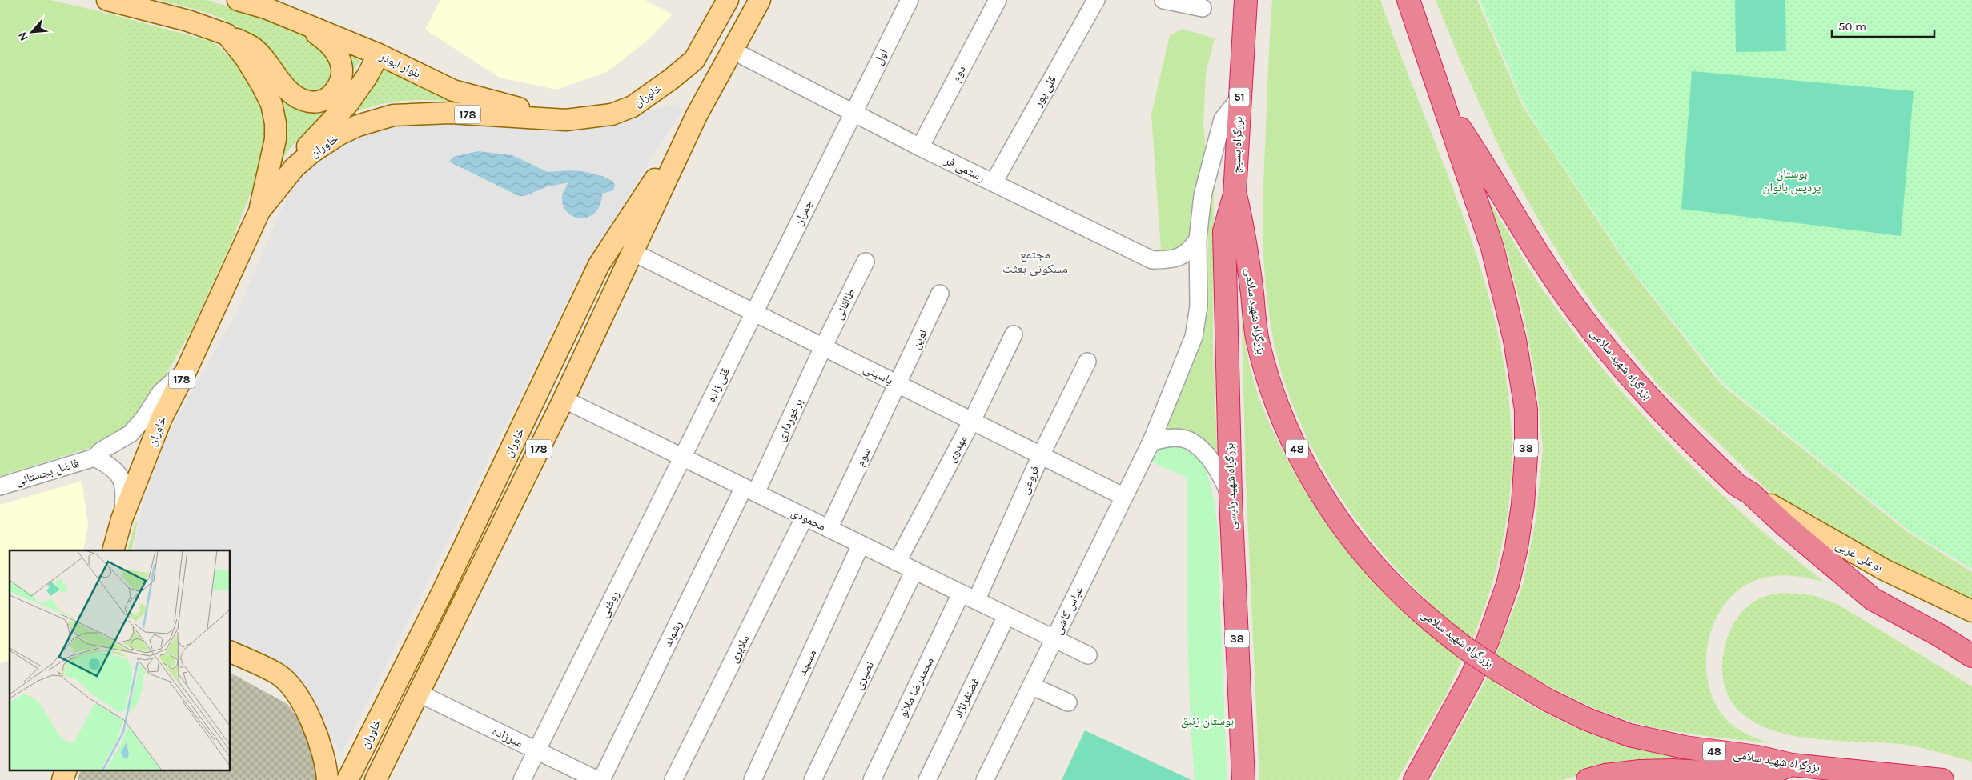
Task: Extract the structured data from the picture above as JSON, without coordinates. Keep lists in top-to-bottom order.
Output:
{
  "streets": {
    "highway": [
      "51",
      "بزرگراه بسیج",
      "بزرگراه شهید سلامی",
      "38",
      "48",
      "بزرگراه شهید رئیسی"
    ],
    "main road": [
      "بلوار ابوذر",
      "خاوران",
      "178",
      "بوعلی غربی"
    ],
    "street": [
      "اول",
      "دوم",
      "قلی پور",
      "رستمی فر",
      "چمران",
      "طالقانی",
      "نوین",
      "یاسینی",
      "قلی زاده",
      "برخورداری",
      "مهدوی",
      "سوم",
      "فاضل بجستانی",
      "فروغی",
      "محمودی",
      "روغنی",
      "عباس کاشی",
      "رشوند",
      "ملایری",
      "مسجد",
      "نصیری",
      "محمدرضا ملالو",
      "غضنفرنژاد",
      "میرزاده"
    ]
  },
  "crossings": [
    ["اول", "رستمی فر"],
    ["اول", "چمران"],
    ["بلوار ابوذر", "خاوران"],
    ["دوم", "رستمی فر"],
    ["قلی پور", "رستمی فر"],
    ["خاوران", "رستمی فر"],
    ["خاوران", "یاسینی"],
    ["خاوران", "فاضل بجستانی"],
    ["خاوران", "محمودی"],
    ["خاوران", "میرزاده"],
    ["بزرگراه بسیج", "بزرگراه شهید سلامی"],
    ["بزرگراه بسیج", "بزرگراه شهید رئیسی"],
    ["بزرگراه بسیج", "عباس کاشی"],
    ["رستمی فر", "چمران"],
    ["رستمی فر", "عباس کاشی"],
    ["چمران", "یاسینی"],
    ["چمران", "قلی زاده"],
    ["طالقانی", "یاسینی"],
    ["طالقانی", "برخورداری"],
    ["بزرگراه شهید سلامی", "38"],
    ["بزرگراه شهید سلامی", "بزرگراه شهید رئیسی"],
    ["بزرگراه شهید سلامی", "بوعلی غربی"],
    ["نوین", "یاسینی"],
    ["نوین", "سوم"],
    ["یاسینی", "قلی زاده"],
    ["یاسینی", "برخورداری"],
    ["یاسینی", "مهدوی"],
    ["یاسینی", "سوم"],
    ["یاسینی", "فروغی"],
    ["یاسینی", "عباس کاشی"],
    ["قلی زاده", "محمودی"],
    ["قلی زاده", "روغنی"],
    ["برخورداری", "محمودی"],
    ["برخورداری", "رشوند"],
    ["مهدوی", "محمودی"],
    ["سوم", "محمودی"],
    ["فروغی", "محمودی"],
    ["محمودی", "روغنی"],
    ["محمودی", "عباس کاشی"],
    ["محمودی", "رشوند"],
    ["محمودی", "ملایری"],
    ["محمودی", "مسجد"],
    ["محمودی", "نصیری"],
    ["محمودی", "محمدرضا ملالو"],
    ["محمودی", "غضنفرنژاد"],
    ["روغنی", "میرزاده"]
  ],
  "districts": ["مجتمع مسکونی بعثت"],
  "parks": ["بوستان پردیس بانوان", "بوستان زنبق"],
  "scale_bar": "50 m",
  "north": "bottom left"
}
